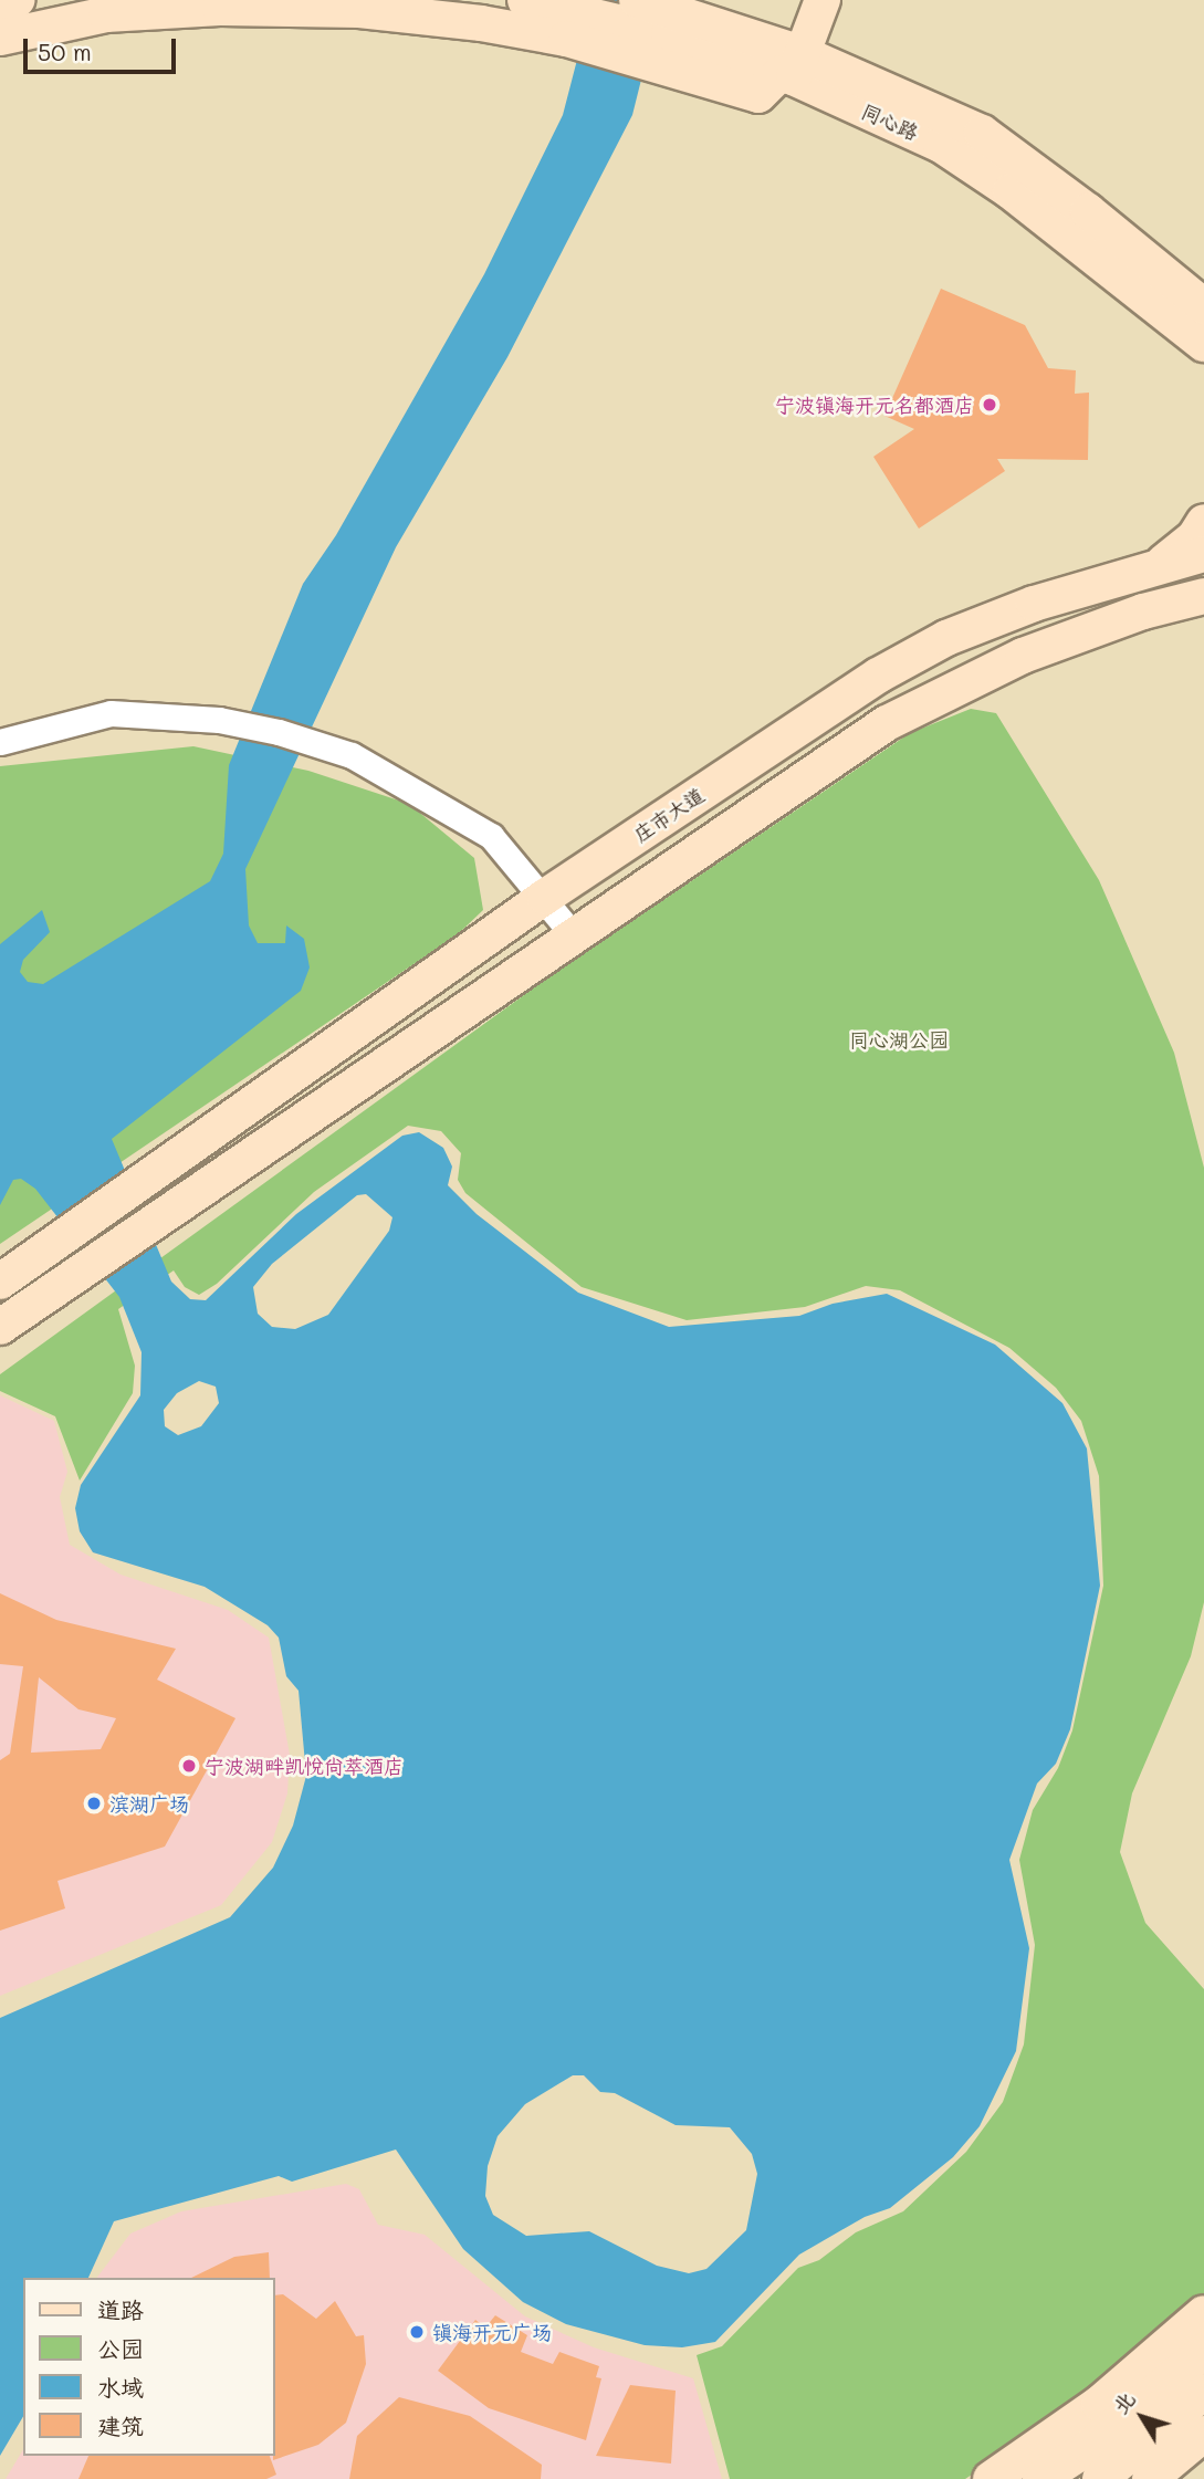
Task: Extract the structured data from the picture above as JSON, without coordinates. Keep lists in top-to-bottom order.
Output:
{
  "streets": {
    "street": ["同心路", "庄市大道"]
  },
  "parks": ["同心湖公园"],
  "places": [
    "宁波镇海开元名都酒店",
    "宁波湖畔凯悦尚萃酒店",
    "滨湖广场",
    "镇海开元广场"
  ],
  "legend": [
    "道路",
    "公园",
    "水域",
    "建筑"
  ],
  "scale_bar": "50 m",
  "north": "top left"
}
